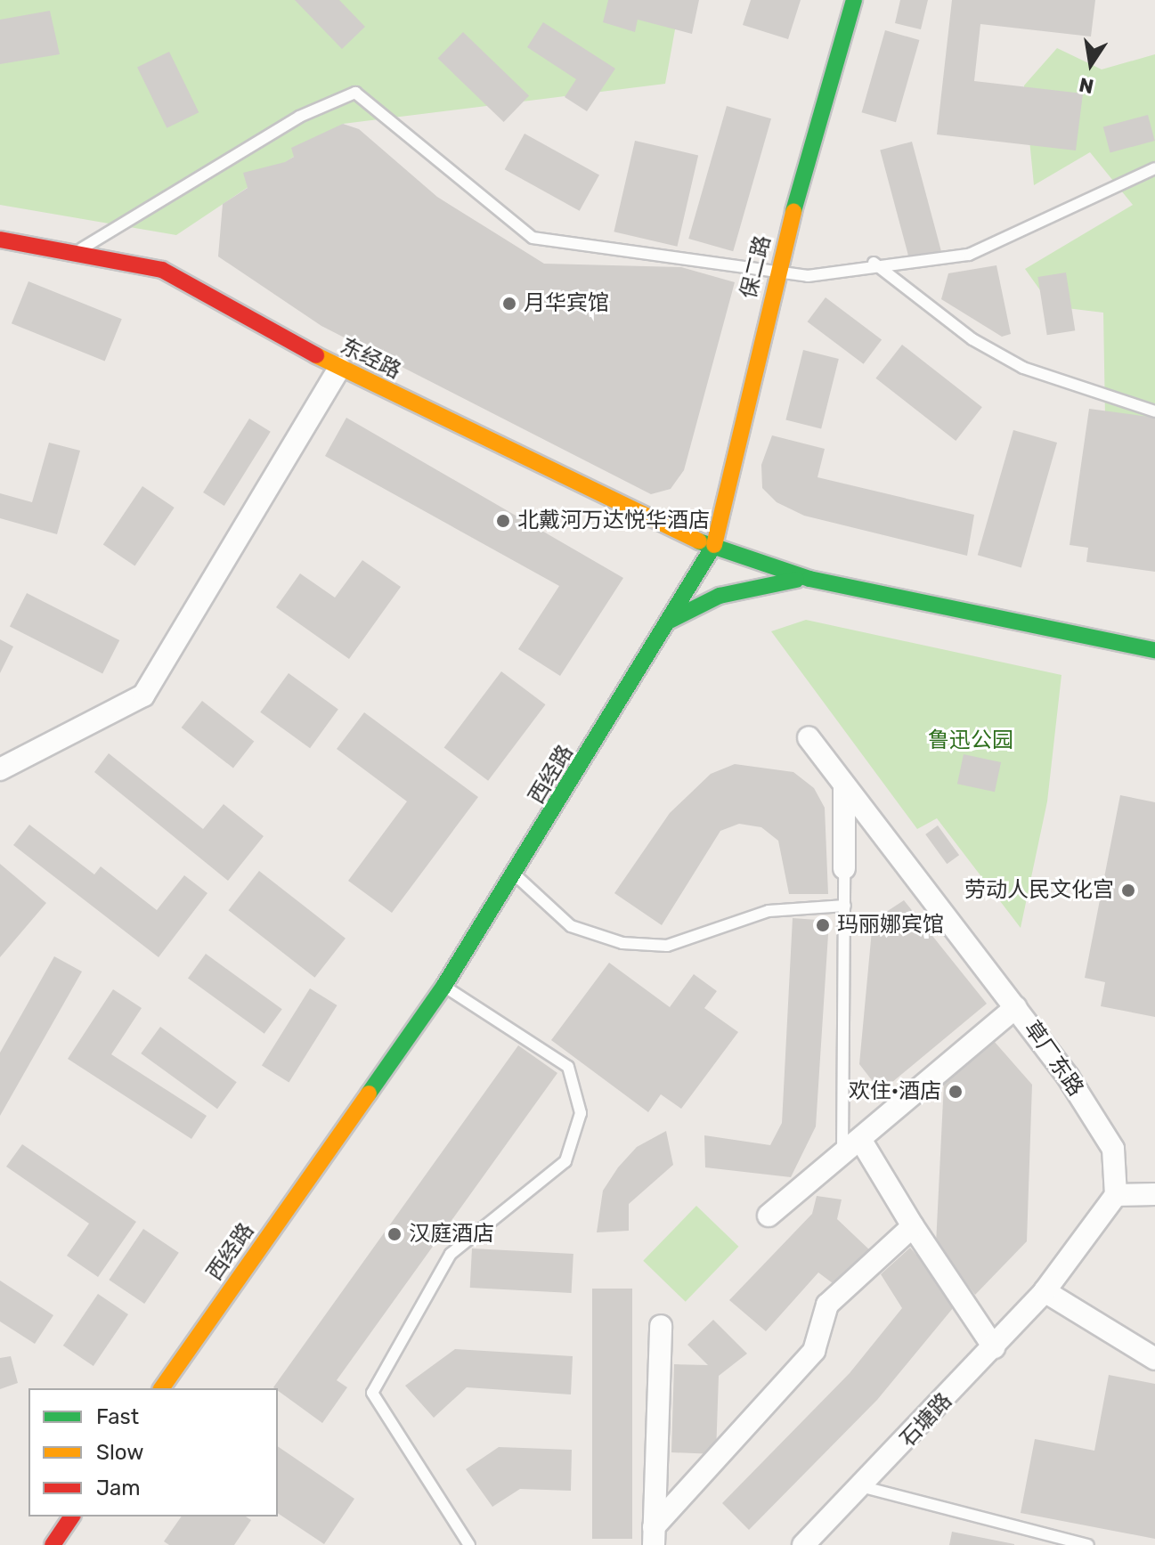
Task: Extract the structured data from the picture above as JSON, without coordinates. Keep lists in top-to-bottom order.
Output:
{
  "streets": {
    "main road": ["保二路", "东经路", "西经路"],
    "street": ["草厂东路", "石塘路"]
  },
  "crossings": [
    ["保二路", "东经路"],
    ["保二路", "西经路"],
    ["东经路", "西经路"]
  ],
  "parks": ["鲁迅公园"],
  "places": [
    "月华宾馆",
    "北戴河万达悦华酒店",
    "劳动人民文化宫",
    "玛丽娜宾馆",
    "欢住·酒店",
    "汉庭酒店"
  ],
  "legend": ["Fast", "Slow", "Jam"],
  "north": "bottom"
}
